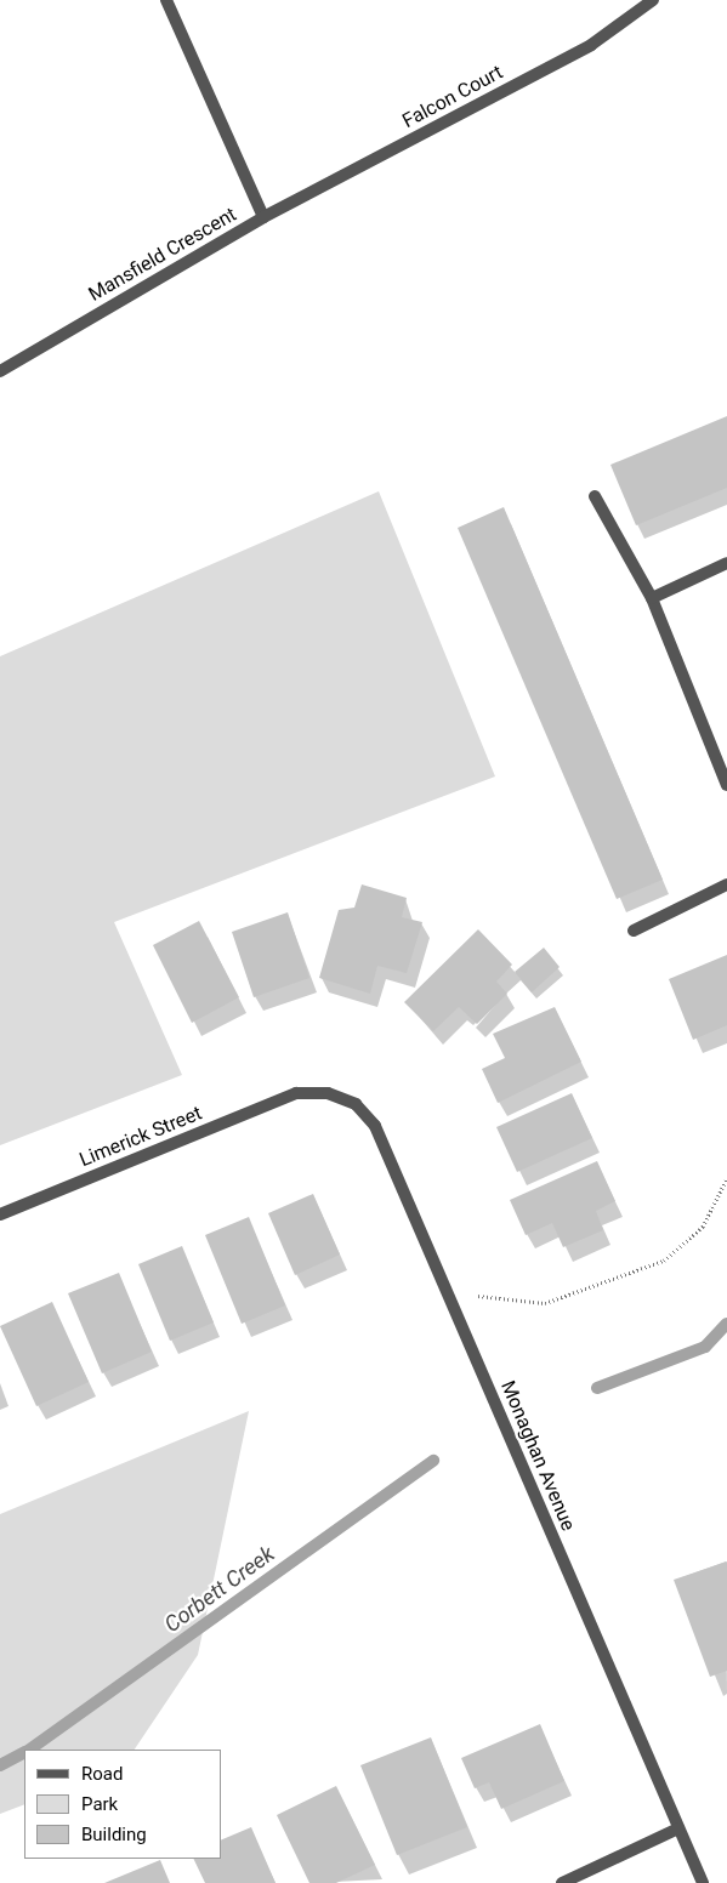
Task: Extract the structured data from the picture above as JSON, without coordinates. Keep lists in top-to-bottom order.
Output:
{
  "streets": {
    "street": [
      "Falcon Court",
      "Mansfield Crescent",
      "Limerick Street",
      "Monaghan Avenue"
    ]
  },
  "crossings": [
    ["Falcon Court", "Mansfield Crescent"],
    ["Limerick Street", "Monaghan Avenue"]
  ],
  "water": ["Corbett Creek"],
  "legend": ["Road", "Park", "Building"]
}
